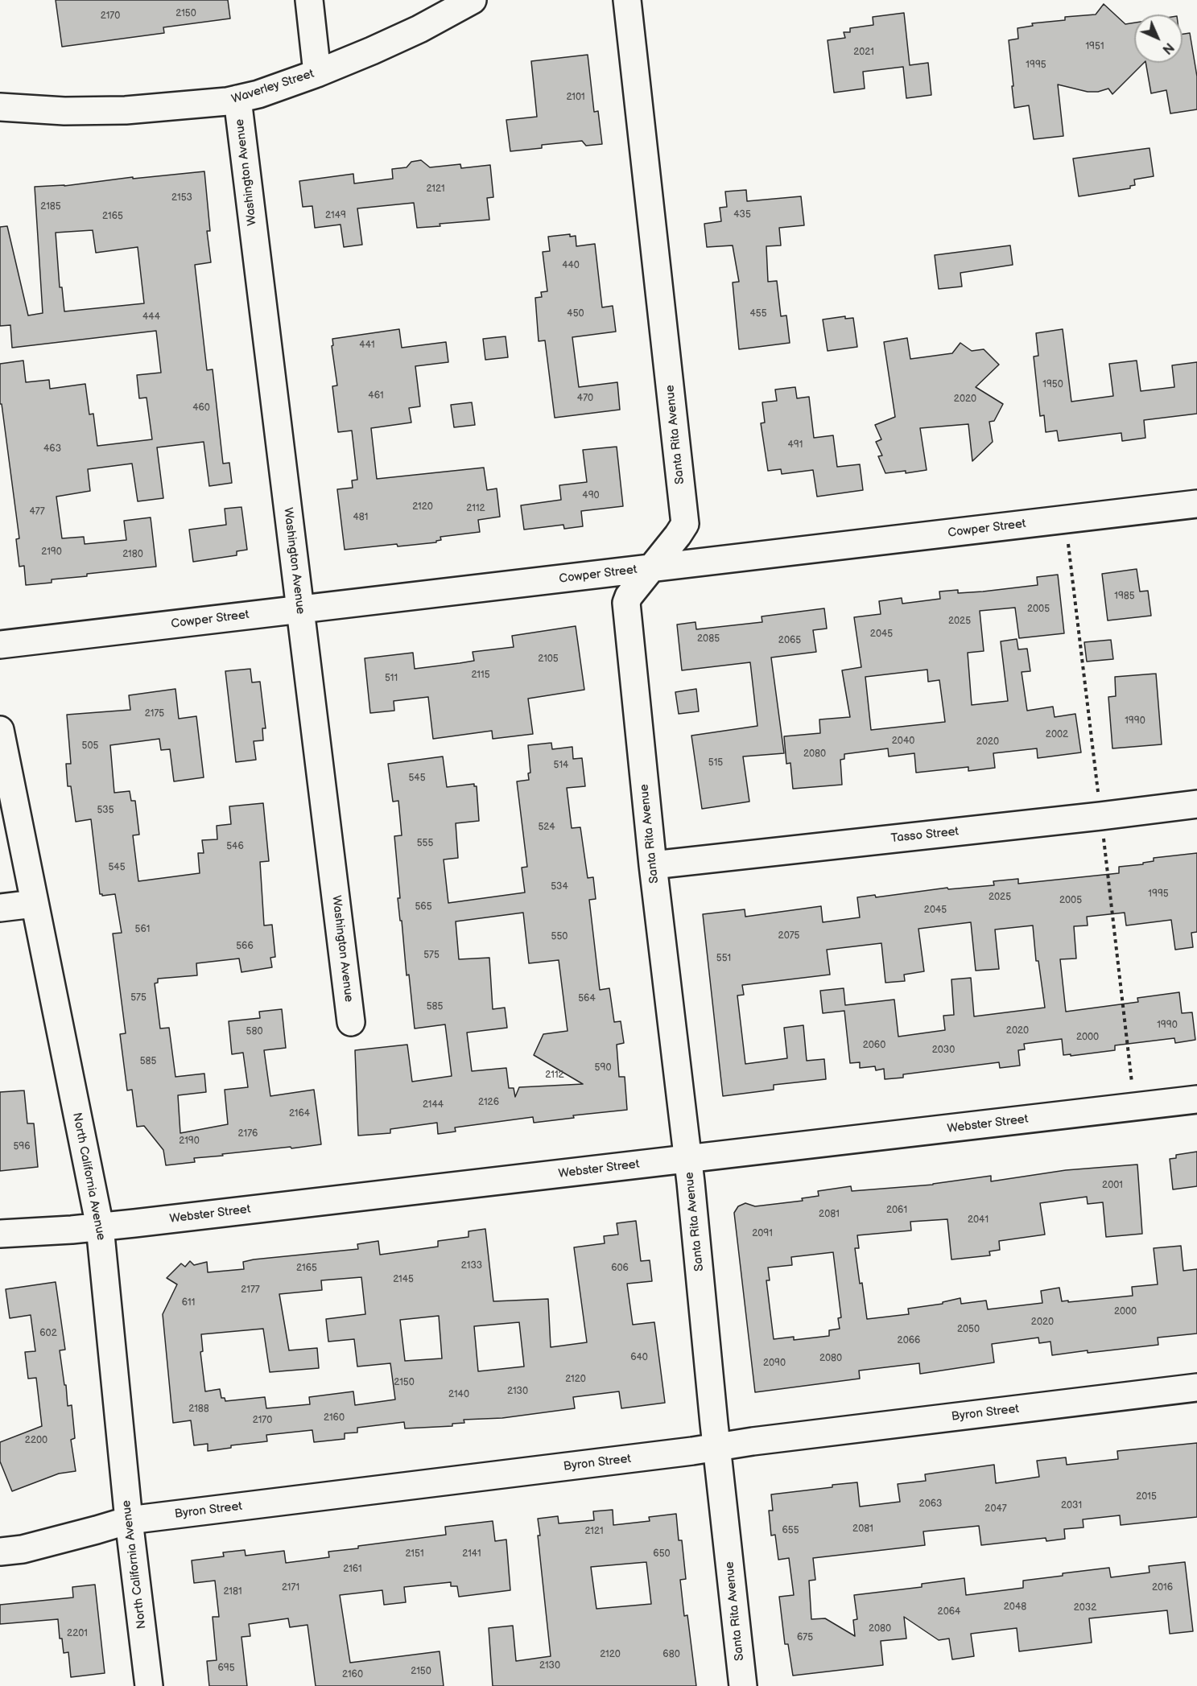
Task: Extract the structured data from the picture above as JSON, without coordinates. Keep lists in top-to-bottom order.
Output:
{
  "streets": {
    "street": [
      "Waverley Street",
      "Washington Avenue",
      "Santa Rita Avenue",
      "Cowper Street",
      "Tasso Street",
      "Webster Street",
      "North California Avenue",
      "Byron Street"
    ]
  },
  "crossings": [
    ["Waverley Street", "Washington Avenue"],
    ["Washington Avenue", "Cowper Street"],
    ["Santa Rita Avenue", "Cowper Street"],
    ["Santa Rita Avenue", "Tasso Street"],
    ["Santa Rita Avenue", "Webster Street"],
    ["Santa Rita Avenue", "Byron Street"],
    ["Webster Street", "North California Avenue"],
    ["North California Avenue", "Byron Street"]
  ],
  "house_numbers": [
    "2150",
    "2170",
    "1951",
    "2021",
    "1995",
    "2101",
    "2121",
    "2153",
    "2185",
    "435",
    "2149",
    "2165",
    "440",
    "450",
    "455",
    "444",
    "441",
    "1950",
    "461",
    "470",
    "2020",
    "460",
    "491",
    "463",
    "490",
    "2120",
    "2112",
    "477",
    "481",
    "2190",
    "2180",
    "1985",
    "2005",
    "2025",
    "2045",
    "2085",
    "2065",
    "2105",
    "2115",
    "511",
    "2175",
    "1990",
    "2002",
    "2040",
    "2020",
    "505",
    "2080",
    "515",
    "514",
    "545",
    "535",
    "524",
    "555",
    "546",
    "545",
    "534",
    "1995",
    "2025",
    "2005",
    "565",
    "2045",
    "561",
    "2075",
    "550",
    "566",
    "575",
    "551",
    "575",
    "564",
    "585",
    "1990",
    "2020",
    "580",
    "2000",
    "2060",
    "2030",
    "585",
    "590",
    "2112",
    "2126",
    "2144",
    "2164",
    "2176",
    "2190",
    "596",
    "2001",
    "2061",
    "2081",
    "2041",
    "2091",
    "2133",
    "2165",
    "606",
    "2145",
    "2177",
    "611",
    "2000",
    "2020",
    "2050",
    "602",
    "2066",
    "640",
    "2080",
    "2090",
    "2120",
    "2150",
    "2130",
    "2140",
    "2188",
    "2160",
    "2170",
    "2200",
    "2015",
    "2063",
    "2031",
    "2047",
    "2081",
    "655",
    "2121",
    "2151",
    "2141",
    "650",
    "2161",
    "2171",
    "2016",
    "2181",
    "2048",
    "2032",
    "2064",
    "2080",
    "2201",
    "675",
    "2120",
    "680",
    "2130",
    "695",
    "2150",
    "2160"
  ],
  "north": "bottom right"
}
